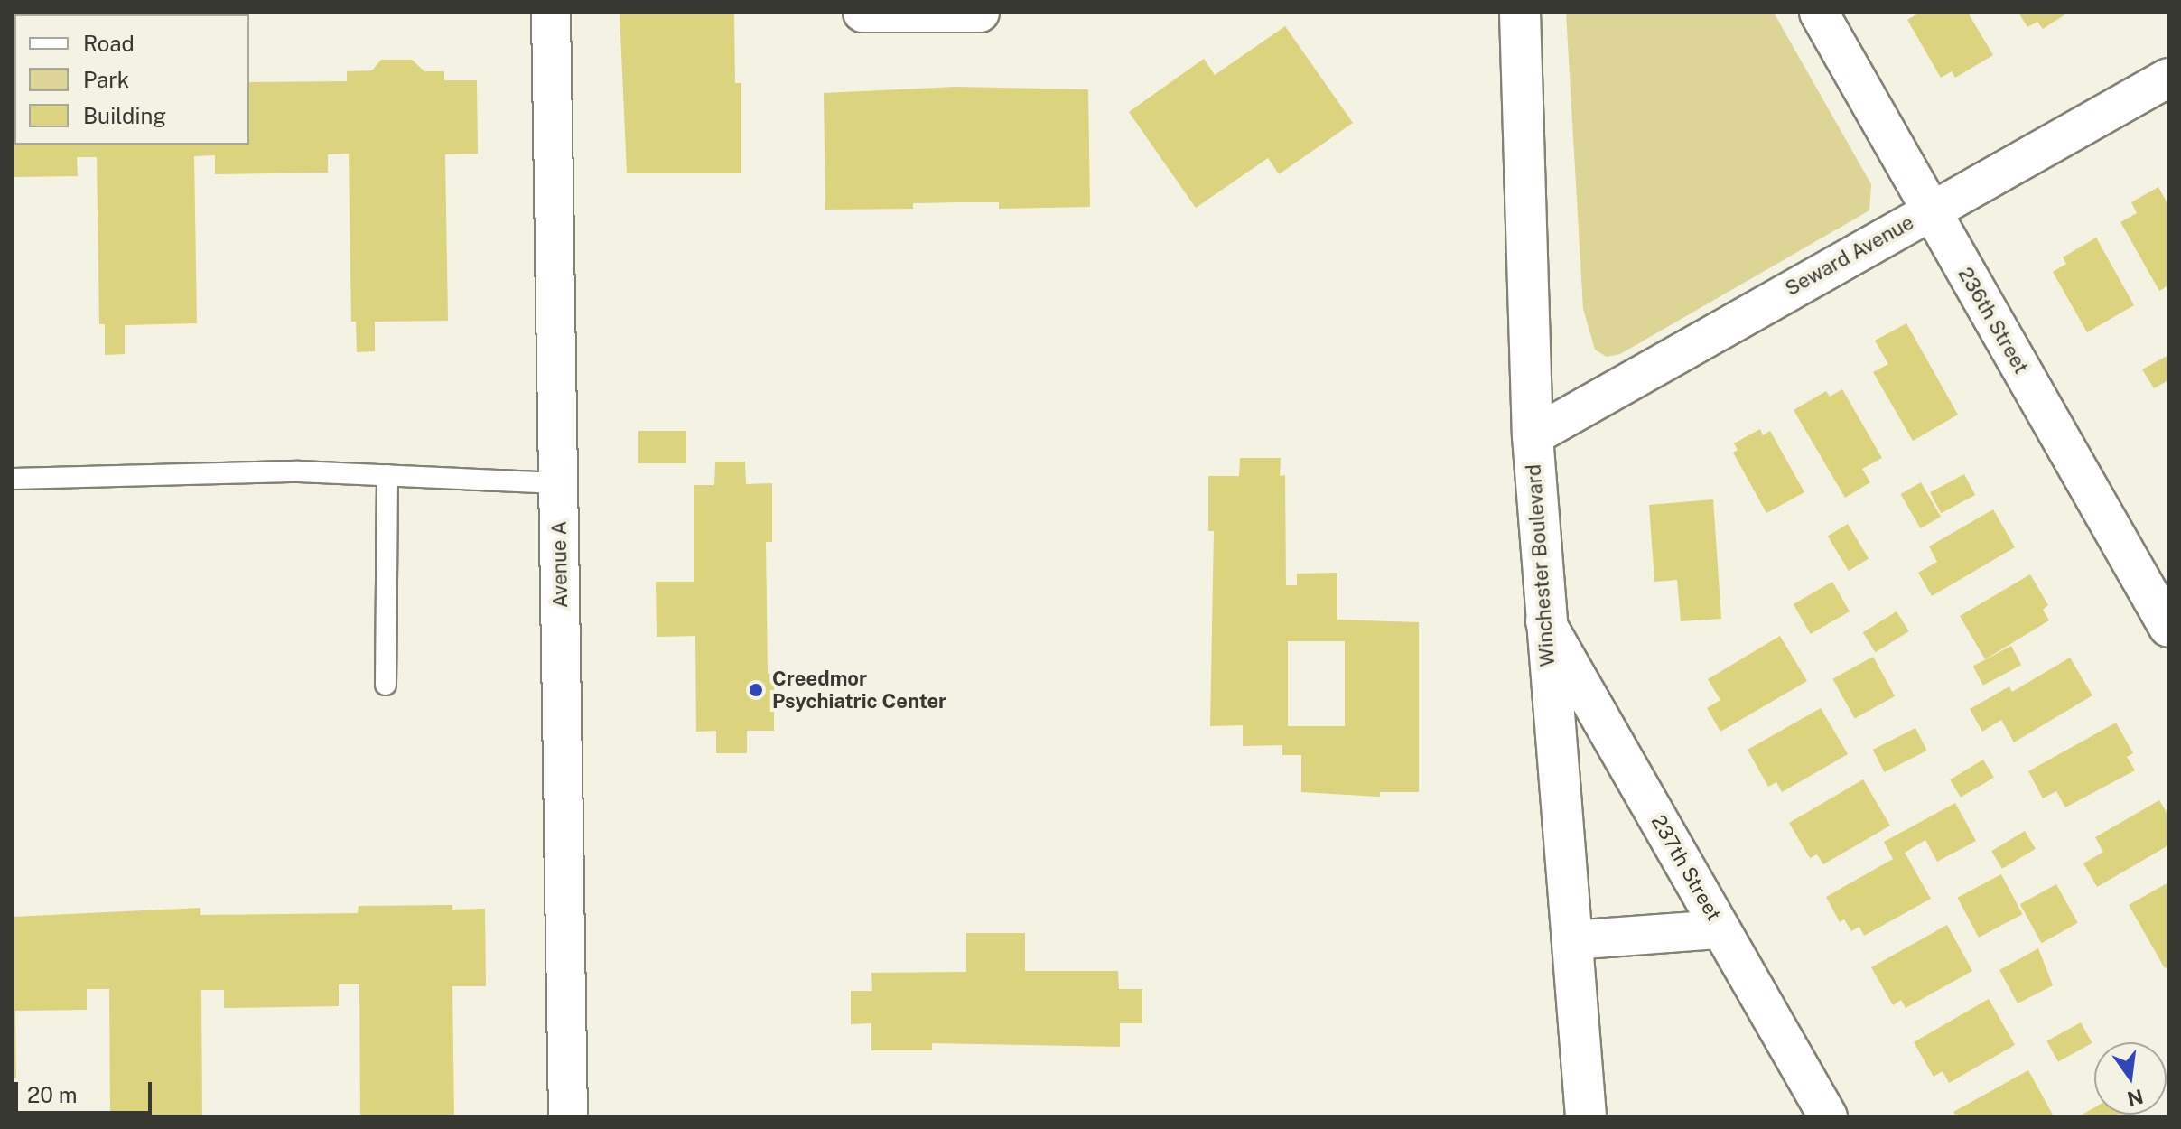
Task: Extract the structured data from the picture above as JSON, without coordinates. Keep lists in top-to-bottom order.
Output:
{
  "streets": {
    "main road": ["Winchester Boulevard"],
    "street": [
      "Seward Avenue",
      "236th Street",
      "Avenue A",
      "237th Street"
    ]
  },
  "crossings": [
    ["Seward Avenue", "236th Street"],
    ["Seward Avenue", "Winchester Boulevard"],
    ["Winchester Boulevard", "237th Street"]
  ],
  "places": ["Creedmor Psychiatric Center"],
  "legend": ["Road", "Park", "Building"],
  "scale_bar": "20 m",
  "north": "bottom"
}
